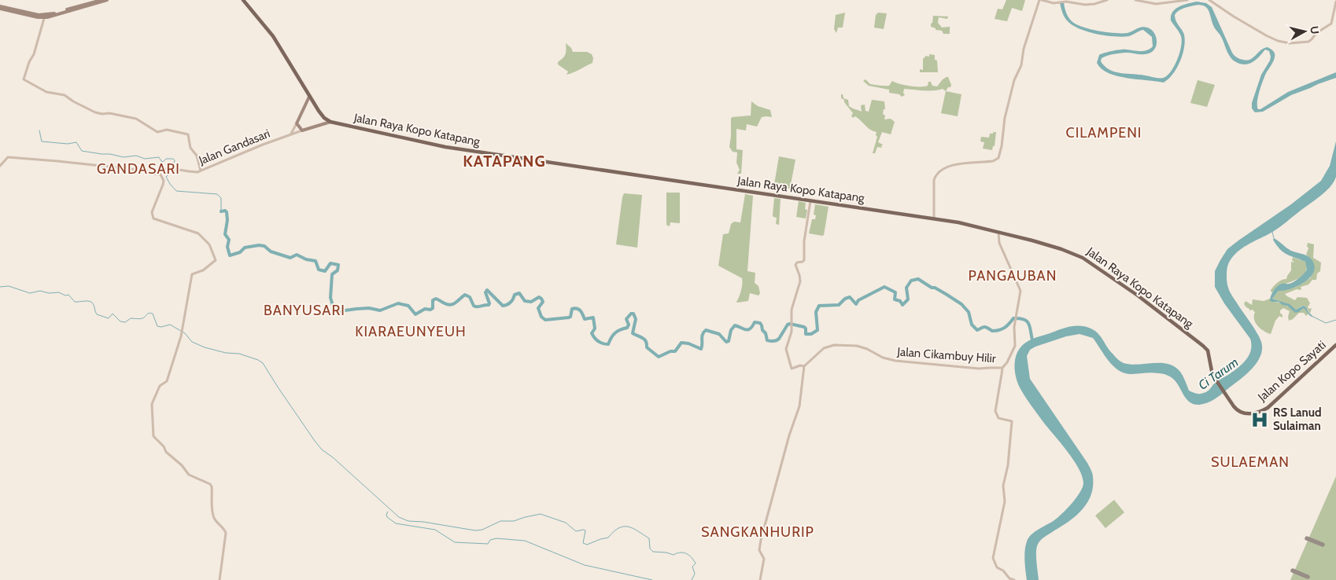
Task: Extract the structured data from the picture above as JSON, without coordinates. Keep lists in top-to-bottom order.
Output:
{
  "streets": {
    "main road": ["Jalan Raya Kopo Katapang", "Jalan Kopo Sayati"],
    "street": ["Jalan Gandasari", "Jalan Cikambuy Hilir"]
  },
  "crossings": [
    ["Jalan Raya Kopo Katapang", "Jalan Kopo Sayati"]
  ],
  "districts": [
    "CILAMPENI",
    "KATAPANG",
    "GANDASARI",
    "PANGAUBAN",
    "BANYUSARI",
    "KIARAEUNYEUH",
    "SULAEMAN",
    "SANGKANHURIP"
  ],
  "water": ["Ci Tarum"],
  "places": {
    "hospital": ["RS Lanud Sulaiman"]
  },
  "north": "right"
}
